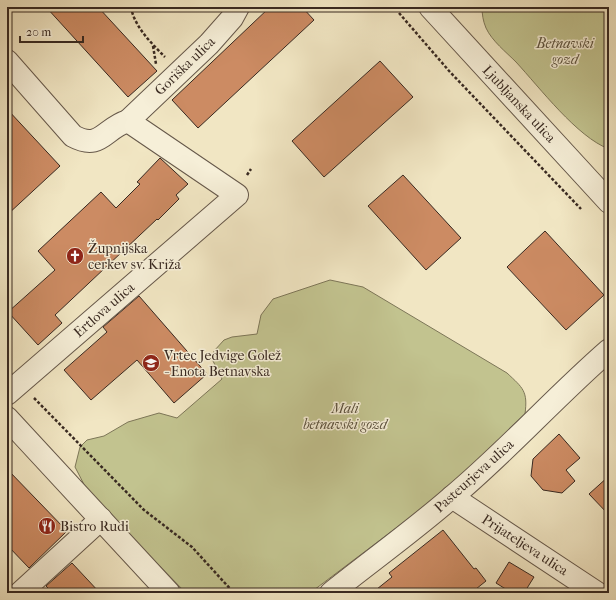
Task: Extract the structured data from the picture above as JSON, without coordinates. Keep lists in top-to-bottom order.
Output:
{
  "streets": {
    "street": [
      "Goriška ulica",
      "Ljubljanska ulica",
      "Ertlova ulica",
      "Pasteurjeva ulica",
      "Prijateljeva ulica"
    ]
  },
  "crossings": [
    ["Goriška ulica", "Ertlova ulica"],
    ["Pasteurjeva ulica", "Prijateljeva ulica"]
  ],
  "parks": ["Betnavski gozd", "Mali betnavski gozd"],
  "places": {
    "church": ["Župnijska cerkev sv. Križa"],
    "school or university": ["Vrtec Jedvige Golež - Enota Betnavska"],
    "restaurant": ["Bistro Rudi"]
  },
  "scale_bar": "20 m"
}
